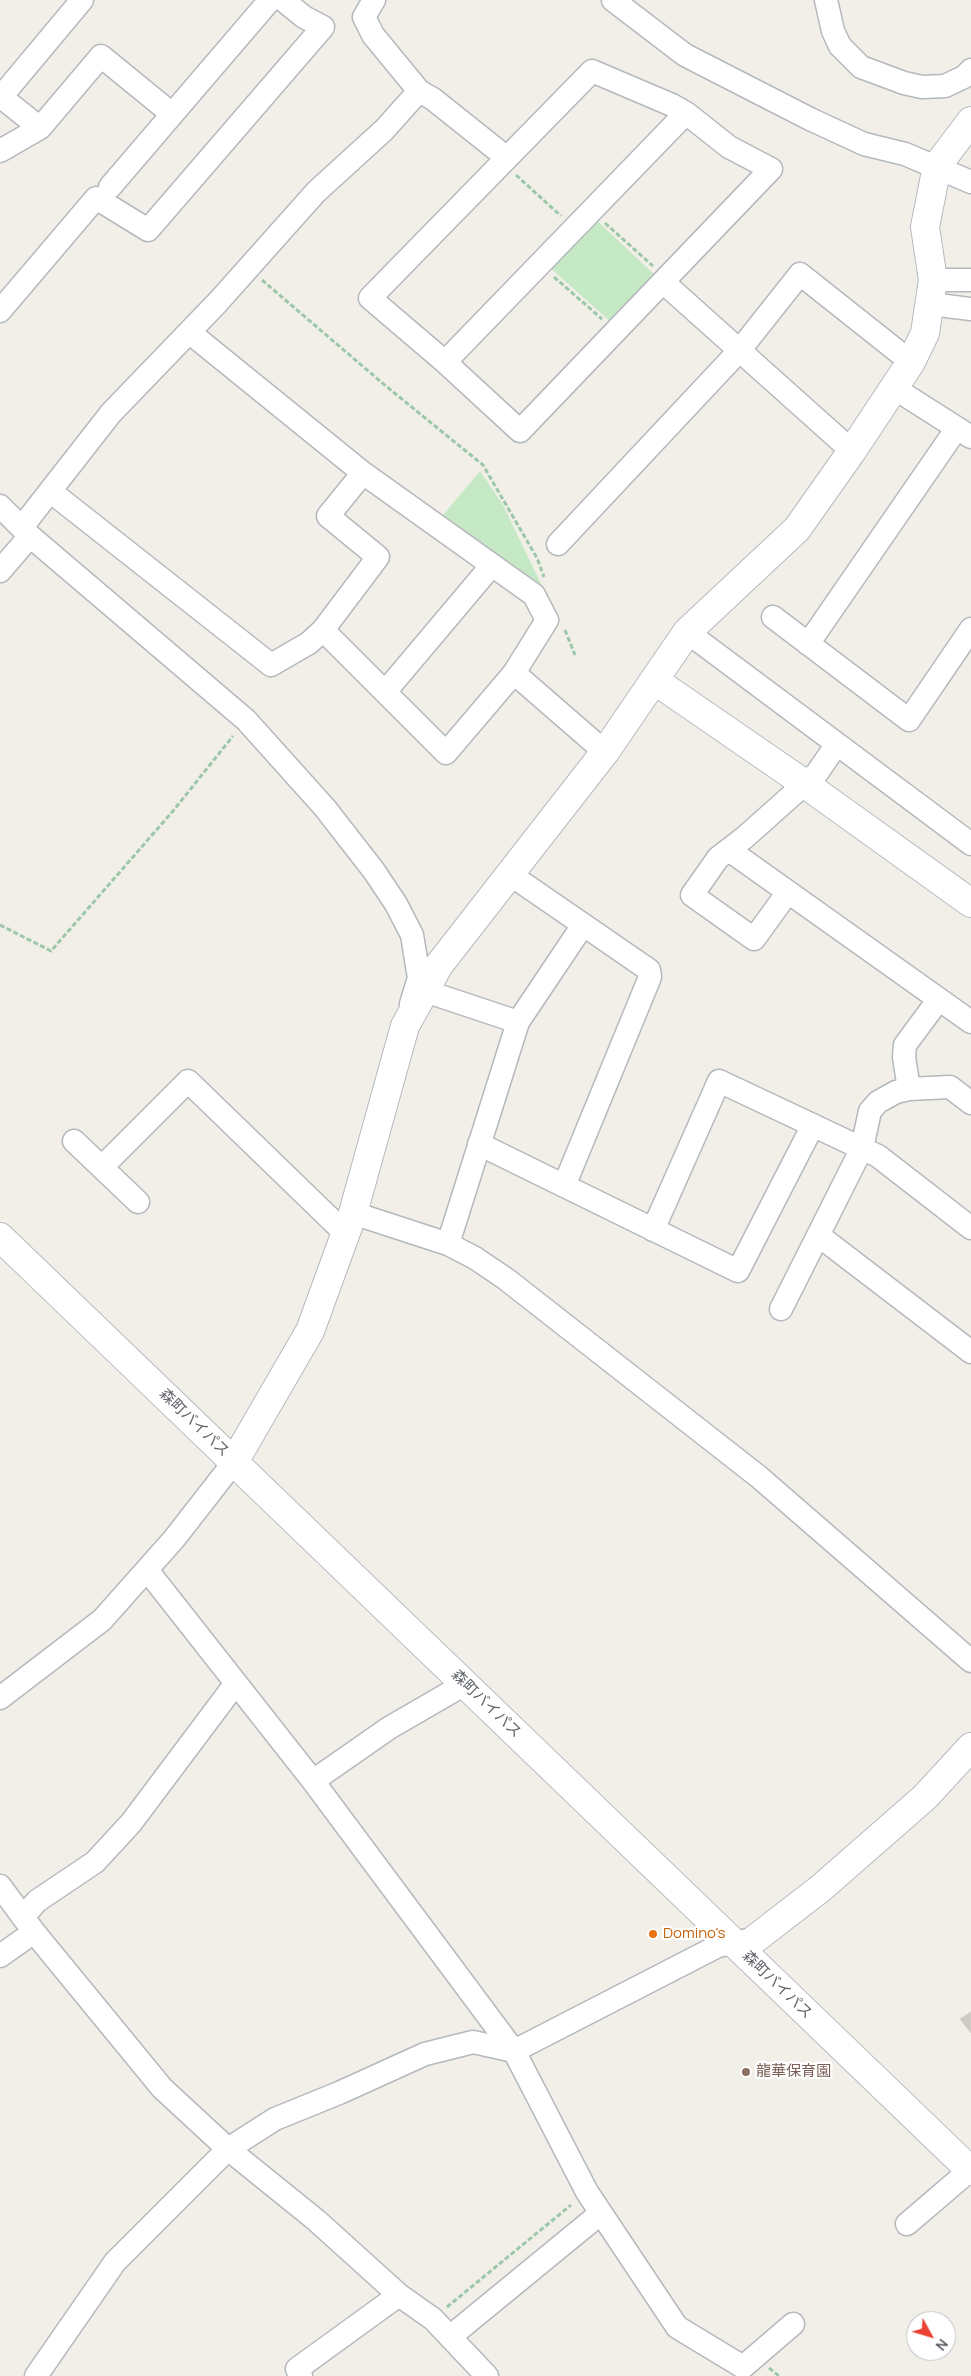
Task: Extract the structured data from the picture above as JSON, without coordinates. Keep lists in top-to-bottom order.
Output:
{
  "streets": {
    "street": ["森町バイパス"]
  },
  "places": ["Domino's", "龍華保育園"],
  "north": "bottom right"
}
